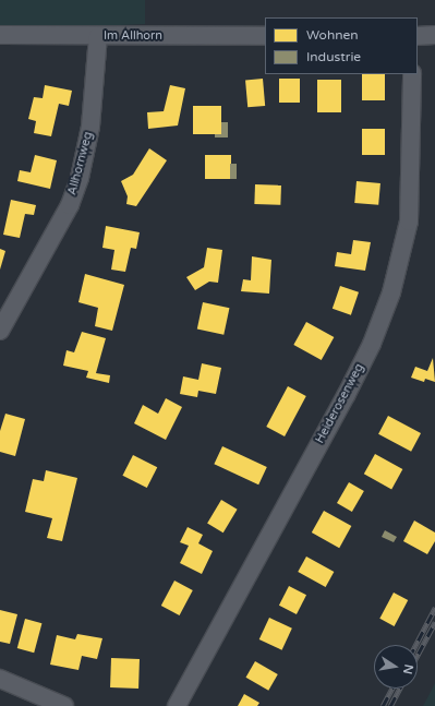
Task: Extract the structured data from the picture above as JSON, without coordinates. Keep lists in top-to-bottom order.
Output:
{
  "streets": {
    "street": ["Im Allhorn", "Allhornweg", "Heiderosenweg"]
  },
  "crossings": [
    ["Im Allhorn", "Allhornweg"]
  ],
  "legend": ["Wohnen", "Industrie"],
  "north": "right"
}
